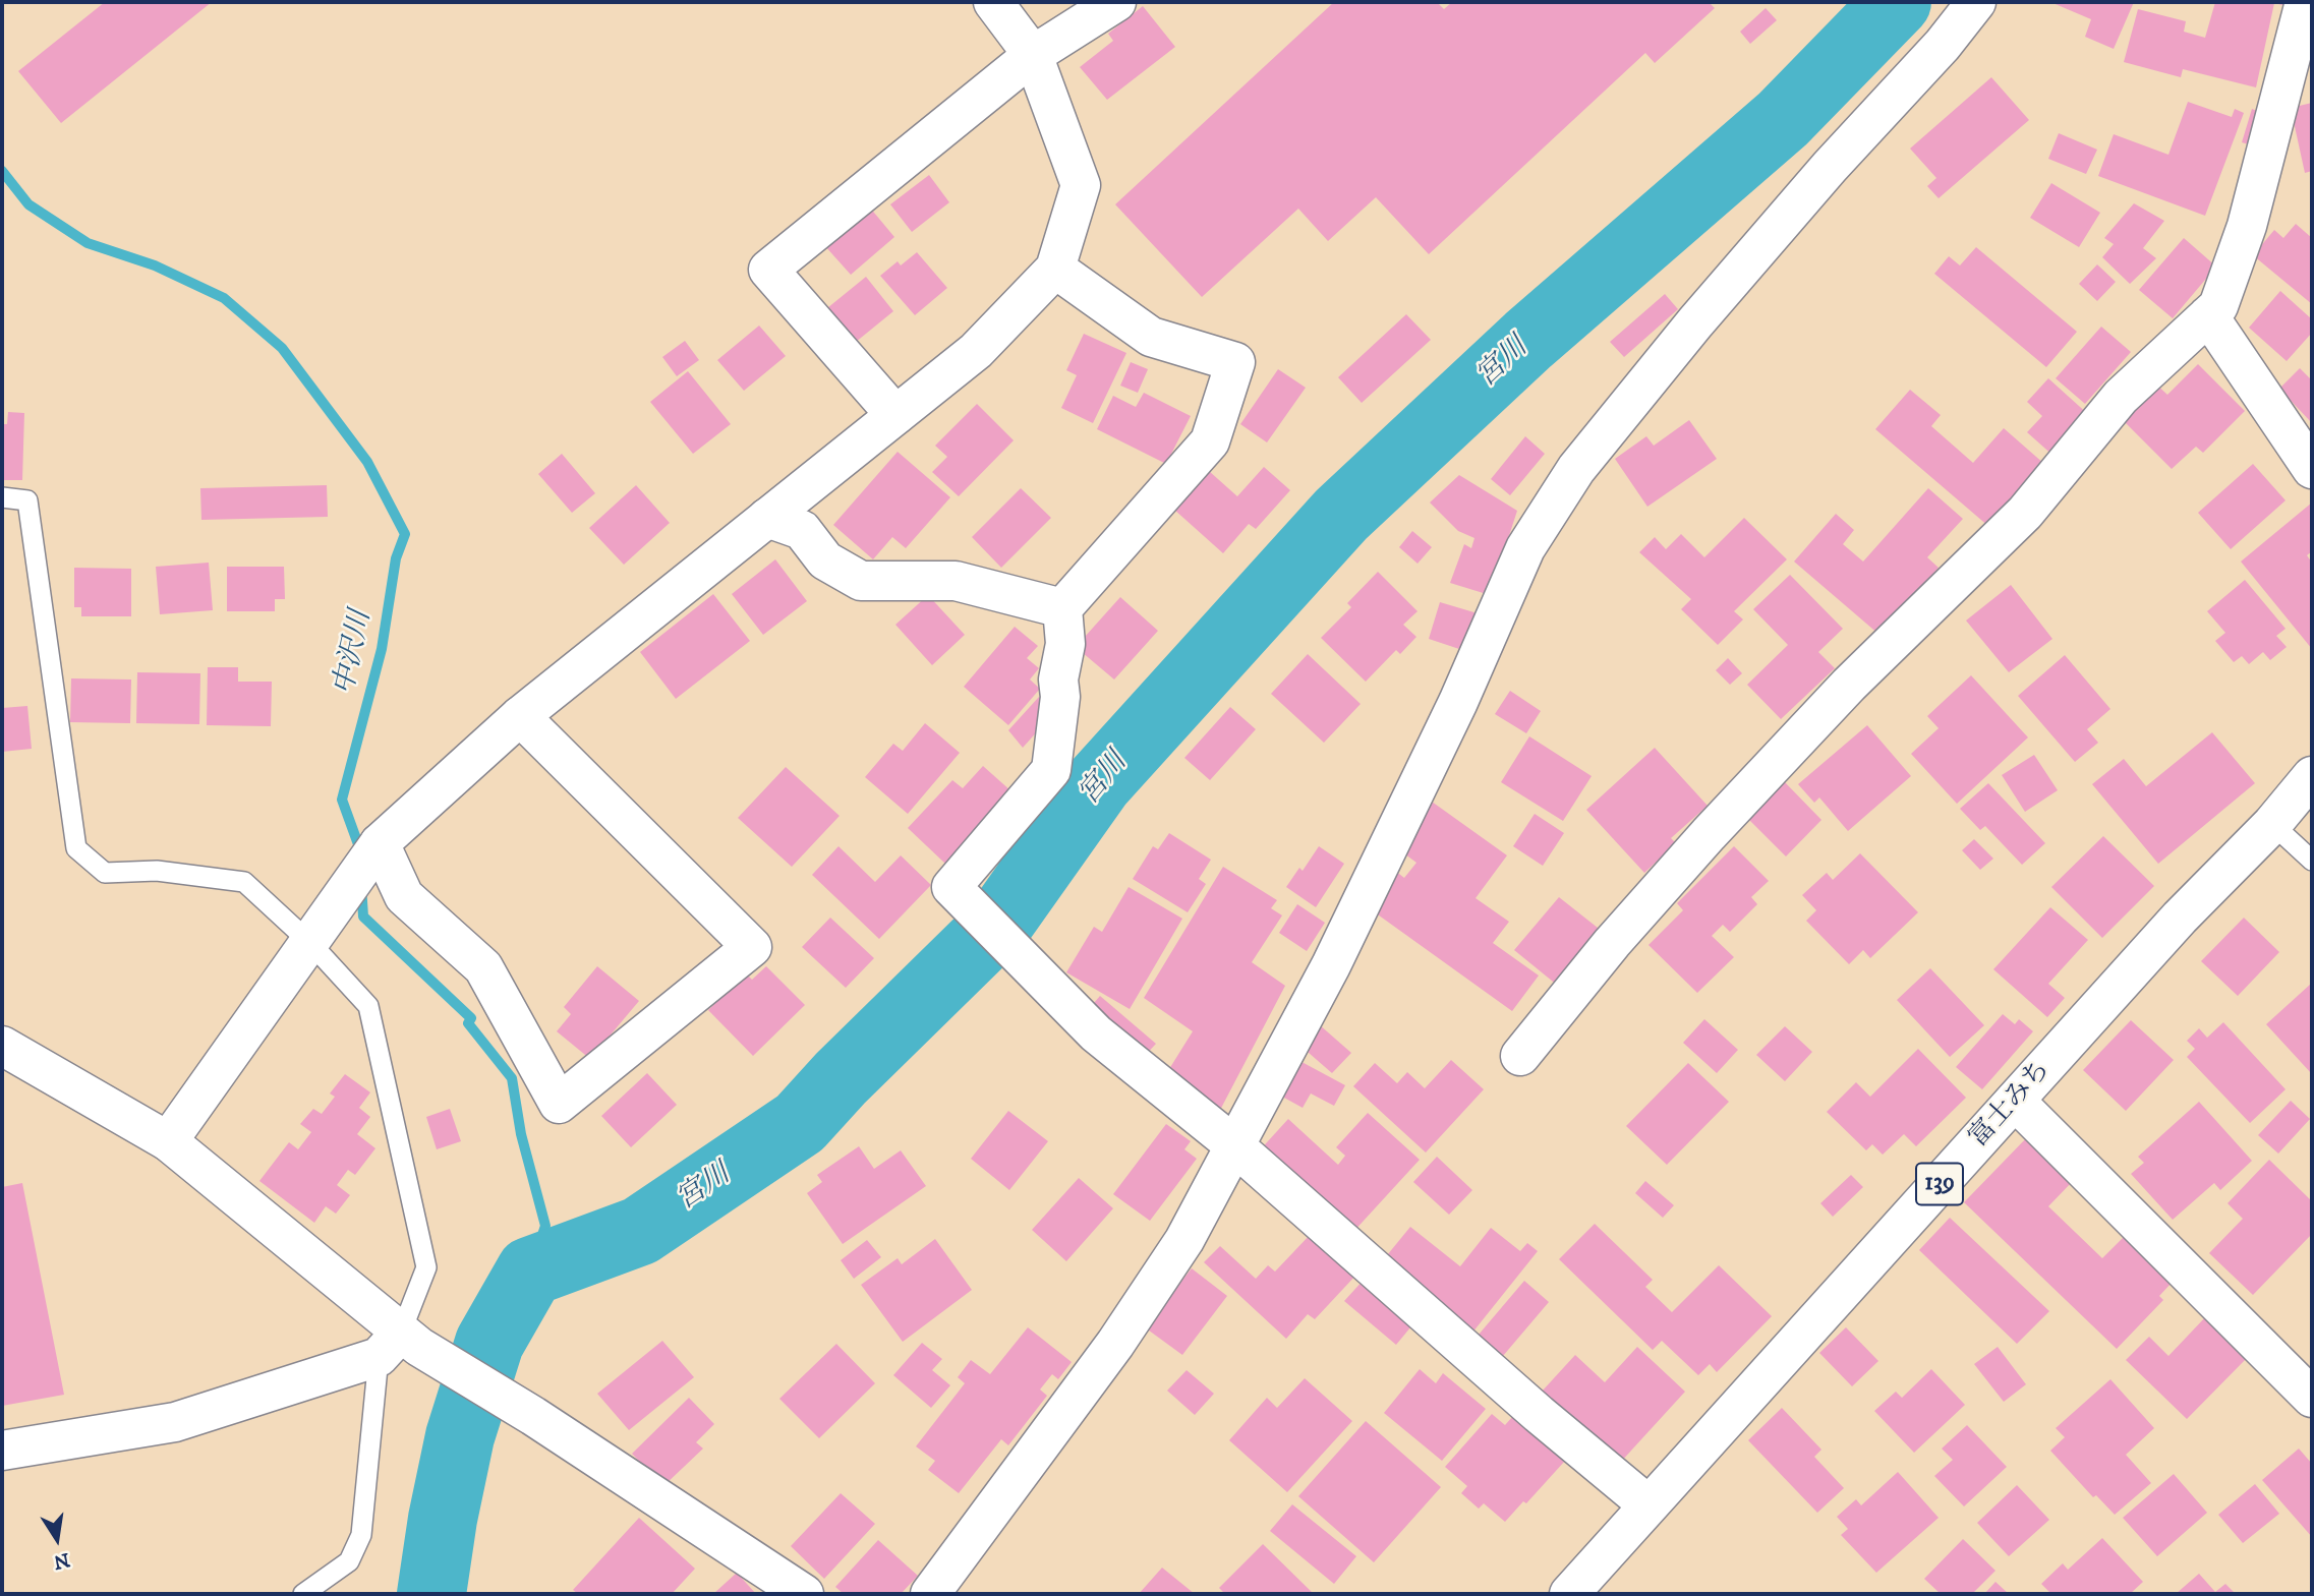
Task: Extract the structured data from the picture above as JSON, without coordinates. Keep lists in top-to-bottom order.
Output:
{
  "streets": {
    "main road": ["富士みち", "139"]
  },
  "water": ["宮川", "中沢川"],
  "north": "bottom"
}
